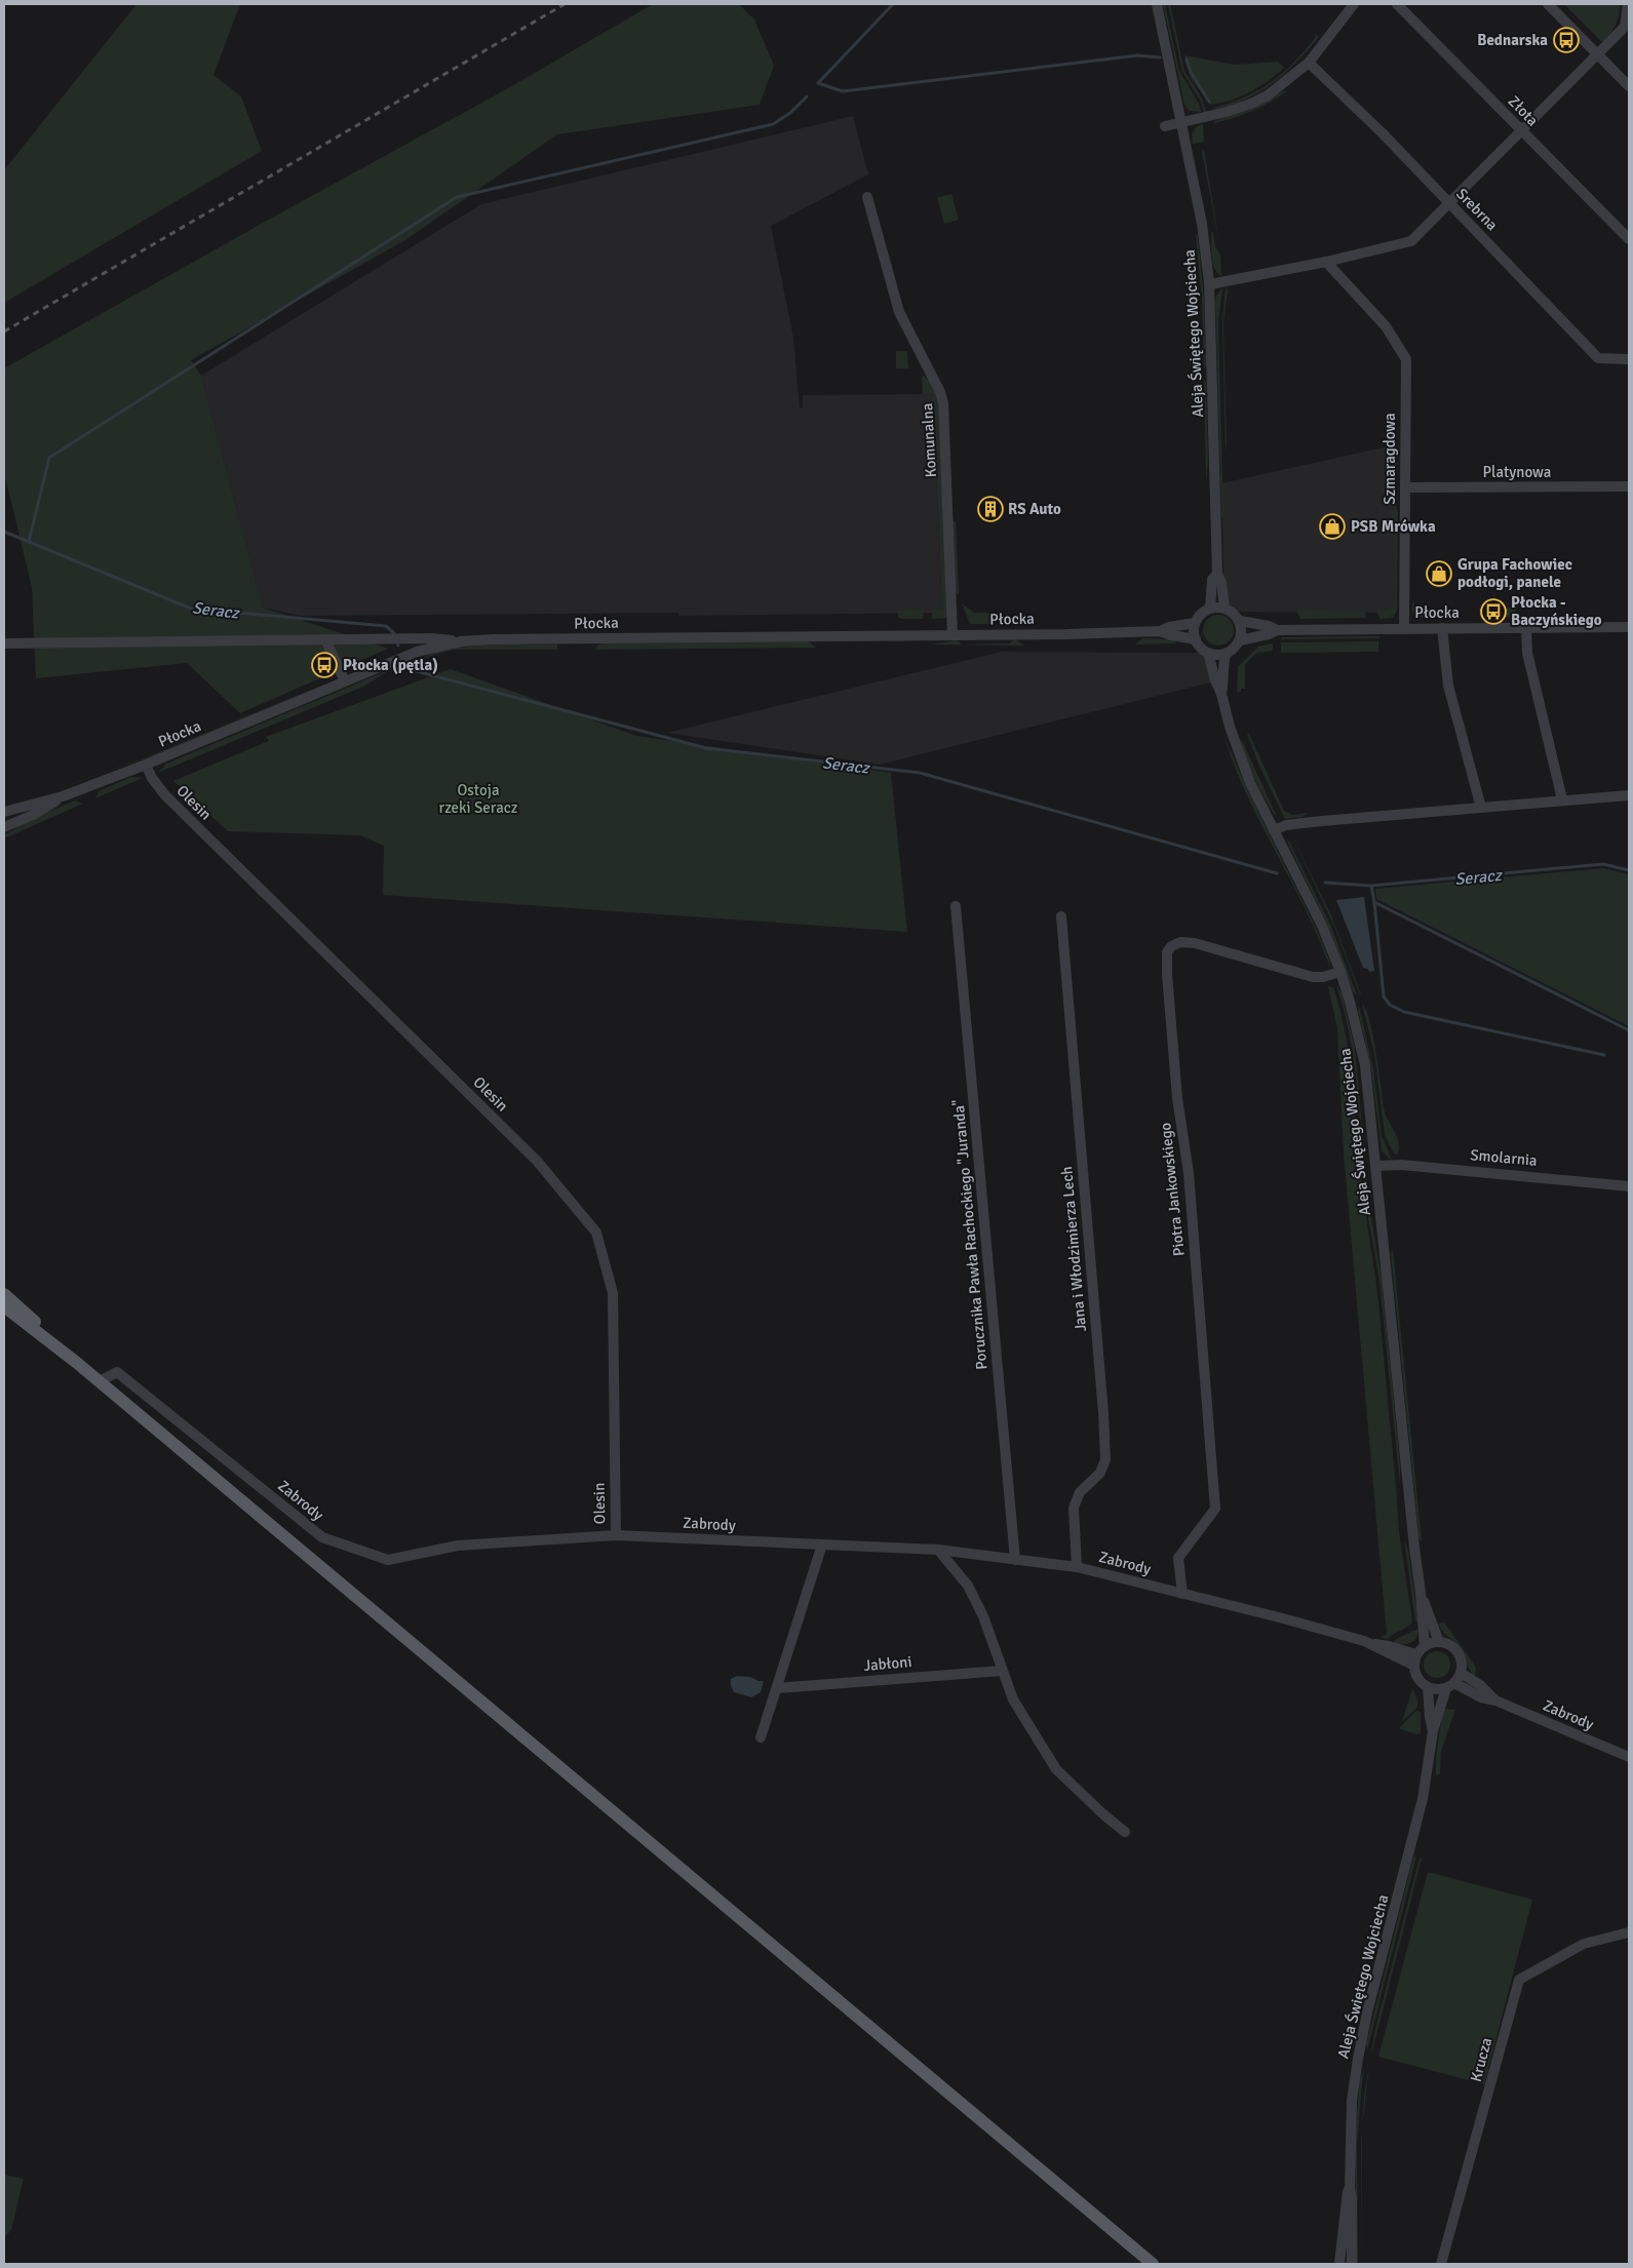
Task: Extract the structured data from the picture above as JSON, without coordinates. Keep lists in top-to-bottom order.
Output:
{
  "streets": {
    "street": [
      "Złota",
      "Srebrna",
      "Aleja Świętego Wojciecha",
      "Komunalna",
      "Szmaragdowa",
      "Platynowa",
      "Płocka",
      "Olesin",
      "Smolarnia",
      "Piotra Jankowskiego",
      "Porucznika Pawła Rachockiego \"Juranda\"",
      "Jana i Włodzimierza Lech",
      "Zabrody",
      "Jabłoni",
      "Krucza"
    ]
  },
  "crossings": [
    ["Aleja Świętego Wojciecha", "Płocka"],
    ["Aleja Świętego Wojciecha", "Smolarnia"],
    ["Aleja Świętego Wojciecha", "Piotra Jankowskiego"],
    ["Aleja Świętego Wojciecha", "Zabrody"],
    ["Komunalna", "Płocka"],
    ["Szmaragdowa", "Platynowa"],
    ["Szmaragdowa", "Płocka"],
    ["Płocka", "Olesin"],
    ["Olesin", "Zabrody"],
    ["Piotra Jankowskiego", "Zabrody"],
    ["Porucznika Pawła Rachockiego \"Juranda\"", "Zabrody"],
    ["Jana i Włodzimierza Lech", "Zabrody"]
  ],
  "water": ["Seracz"],
  "parks": ["Ostoja rzeki Seracz"],
  "places": {
    "bus stop": ["Bednarska", "Płocka - Baczyńskiego", "Płocka (pętla)"],
    "building": ["RS Auto"],
    "shop": ["PSB Mrówka", "Grupa Fachowiec podłogi, panele"]
  }
}
